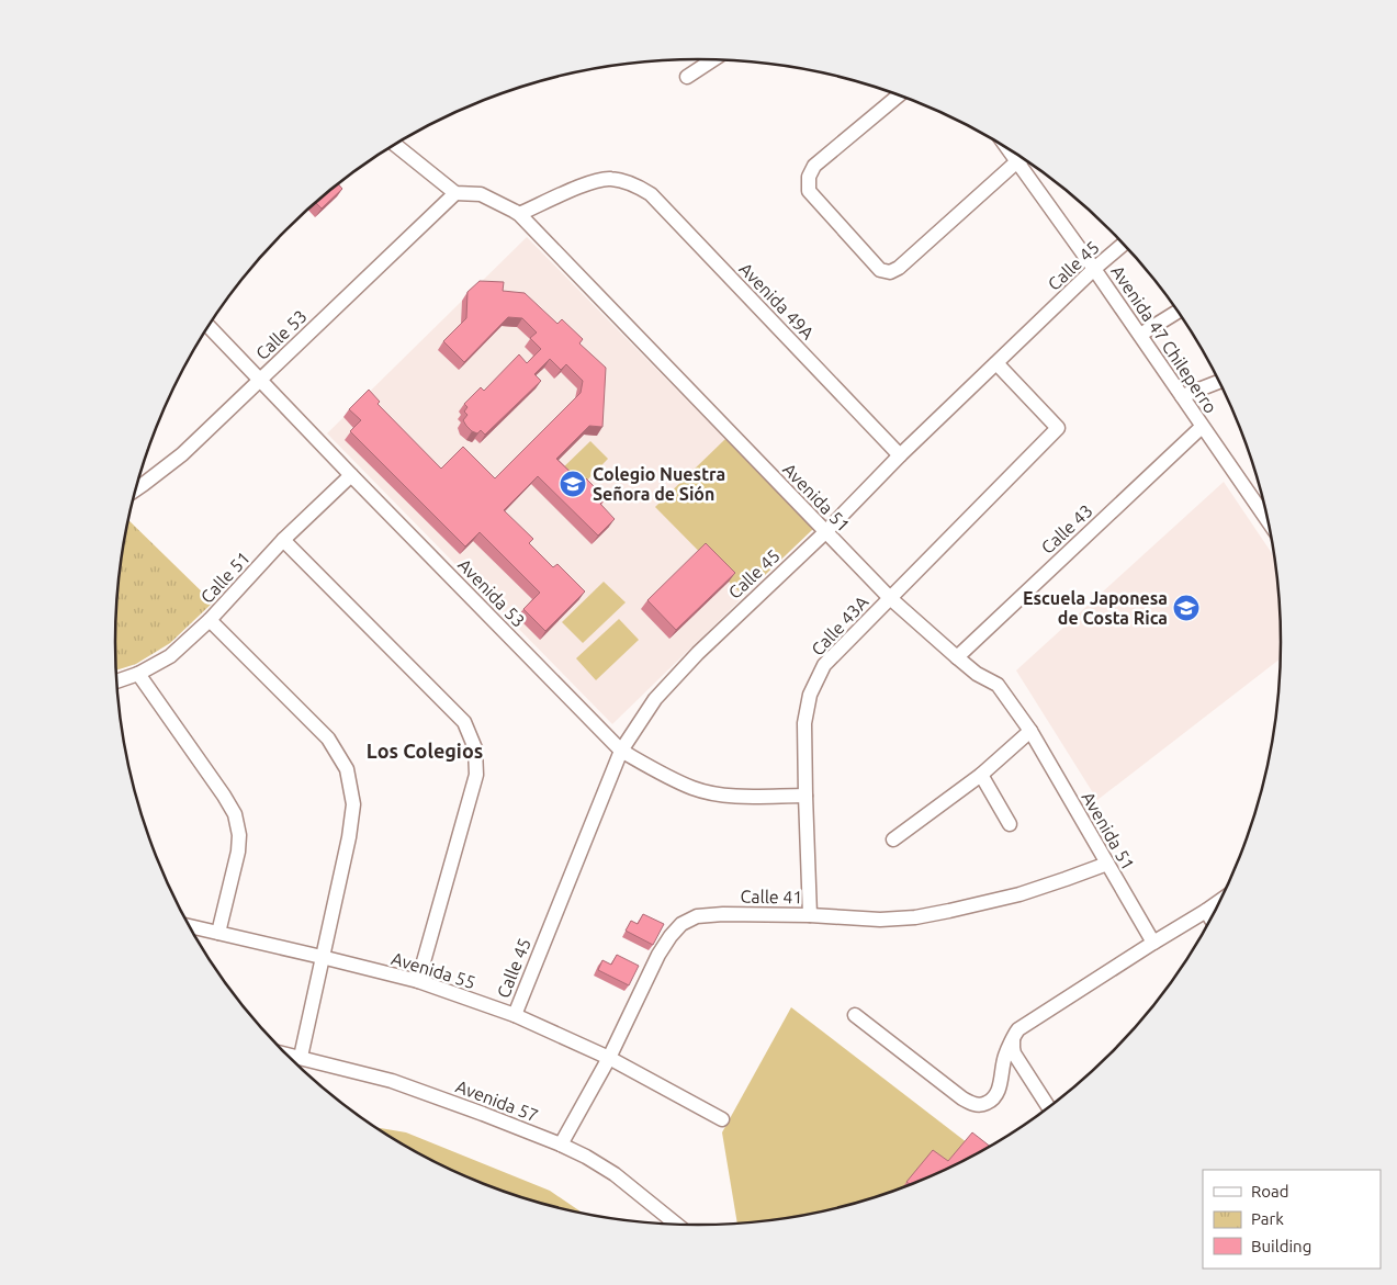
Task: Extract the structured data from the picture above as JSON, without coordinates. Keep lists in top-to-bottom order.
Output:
{
  "streets": {
    "street": [
      "Calle 45",
      "Avenida 49A",
      "Calle 53",
      "Avenida 47 Chileperro",
      "Avenida 51",
      "Calle 43",
      "Calle 51",
      "Avenida 53",
      "Calle 43A",
      "Calle 41",
      "Avenida 55",
      "Avenida 57"
    ]
  },
  "crossings": [
    ["Calle 45", "Avenida 49A"],
    ["Calle 45", "Avenida 47 Chileperro"],
    ["Calle 45", "Avenida 51"],
    ["Calle 45", "Avenida 53"],
    ["Calle 45", "Calle 43A"],
    ["Calle 45", "Avenida 55"],
    ["Avenida 49A", "Avenida 51"],
    ["Calle 53", "Avenida 51"],
    ["Calle 53", "Avenida 53"],
    ["Avenida 47 Chileperro", "Calle 43"],
    ["Avenida 51", "Calle 43"],
    ["Avenida 51", "Calle 43A"],
    ["Avenida 51", "Calle 41"],
    ["Calle 51", "Avenida 53"],
    ["Avenida 53", "Calle 43A"],
    ["Calle 43A", "Calle 41"],
    ["Calle 41", "Avenida 55"],
    ["Calle 41", "Avenida 57"]
  ],
  "districts": ["Los Colegios"],
  "places": {
    "school or university": ["Colegio Nuestra Señora de Sión", "Escuela Japonesa de Costa Rica"]
  },
  "legend": ["Road", "Park", "Building"]
}
